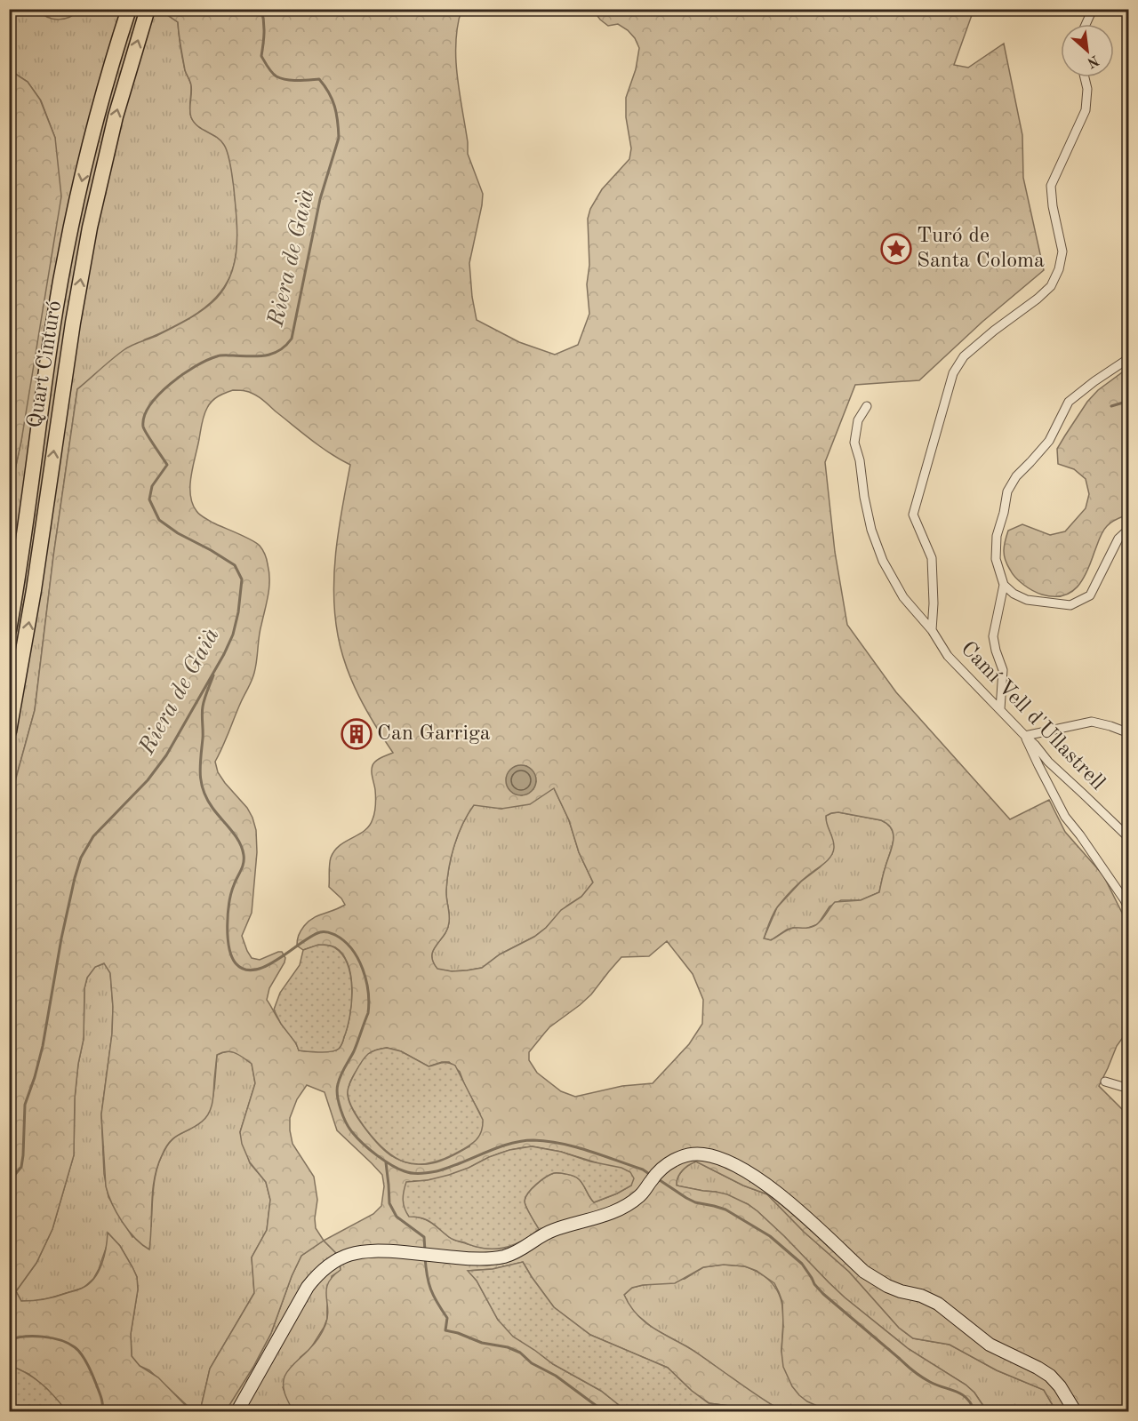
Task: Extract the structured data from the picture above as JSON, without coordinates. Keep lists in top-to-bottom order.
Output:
{
  "streets": {
    "highway": ["Quart Cinturó"],
    "street": ["Camí Vell d'Ullastrell"]
  },
  "water": ["Riera de Gaià"],
  "places": {
    "place": ["Turó de Santa Coloma"],
    "building": ["Can Garriga"]
  },
  "north": "bottom right"
}
